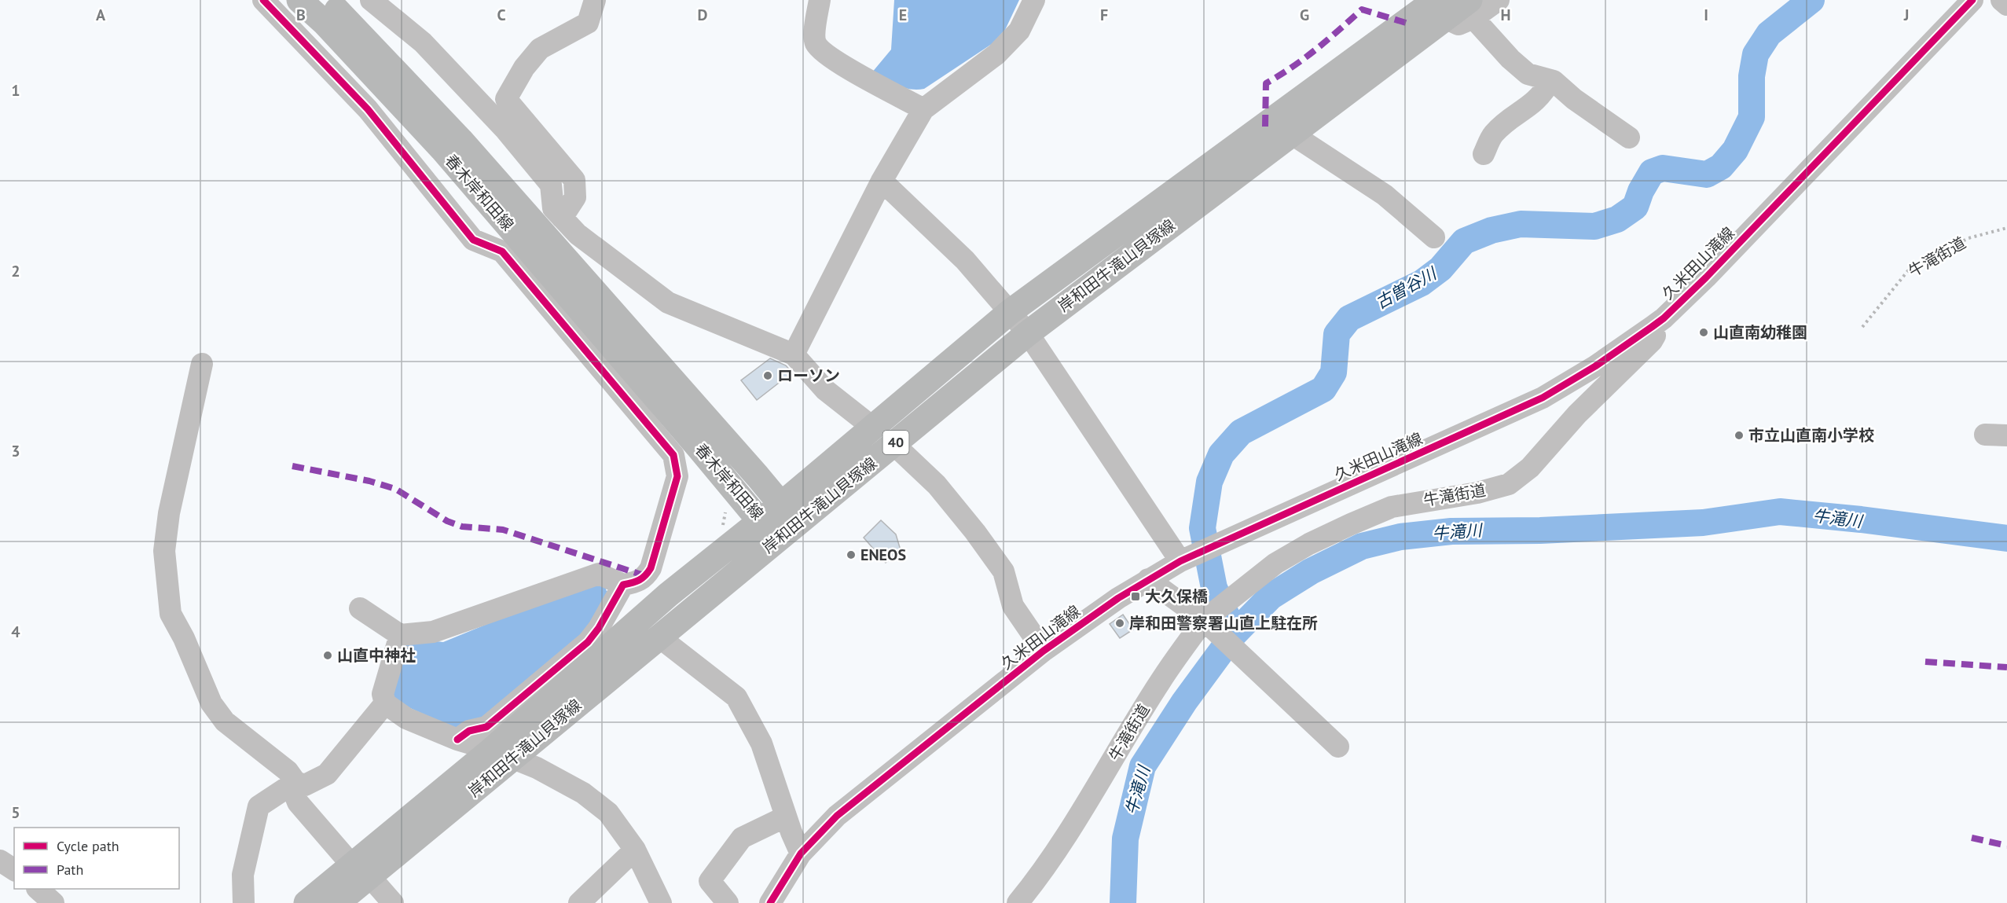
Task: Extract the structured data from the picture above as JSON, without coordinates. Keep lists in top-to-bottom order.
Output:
{
  "streets": {
    "main road": ["春木岸和田線", "岸和田牛滝山貝塚線", "40"],
    "street": ["牛滝街道", "久米田山滝線"]
  },
  "crossings": [
    ["春木岸和田線", "岸和田牛滝山貝塚線"],
    ["牛滝街道", "久米田山滝線"]
  ],
  "water": ["古曽谷川", "牛滝川"],
  "places": {
    "other": [
      "山直南幼稚園",
      "ローソン",
      "市立山直南小学校",
      "ENEOS",
      "岸和田警察署山直上駐在所",
      "山直中神社"
    ],
    "transit": ["大久保橋"]
  },
  "legend": ["Cycle path", "Path"],
  "grid": {
    "columns": [
      "A",
      "B",
      "C",
      "D",
      "E",
      "F",
      "G",
      "H",
      "I",
      "J"
    ],
    "rows": [
      "1",
      "2",
      "3",
      "4",
      "5"
    ]
  }
}
